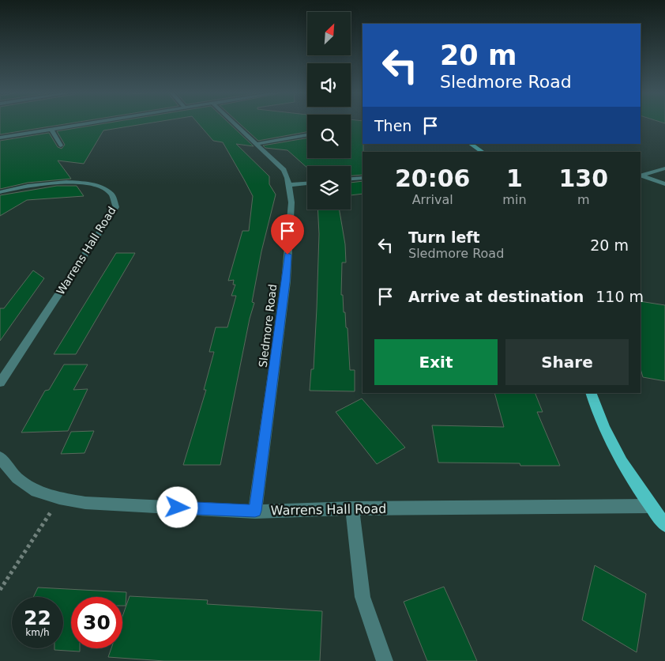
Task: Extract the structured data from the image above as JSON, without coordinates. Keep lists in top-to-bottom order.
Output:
{
  "streets": {
    "street": ["Warrens Hall Road", "Sledmore Road"]
  },
  "crossings": [
    ["Warrens Hall Road", "Sledmore Road"]
  ],
  "north": "top right",
  "page": {
    "turn": ["20 m", "Sledmore Road"],
    "then": "Then",
    "eta": [
      "20:06",
      "Arrival",
      "1",
      "min",
      "130",
      "m"
    ],
    "list": [
      {
        "name": "Turn left",
        "note": "Sledmore Road",
        "value": "20 m"
      },
      {
        "name": "Arrive at destination",
        "value": "110 m"
      }
    ],
    "buttons": ["Exit", "Share"],
    "speed": "22 km/h",
    "limit": "30"
  }
}
